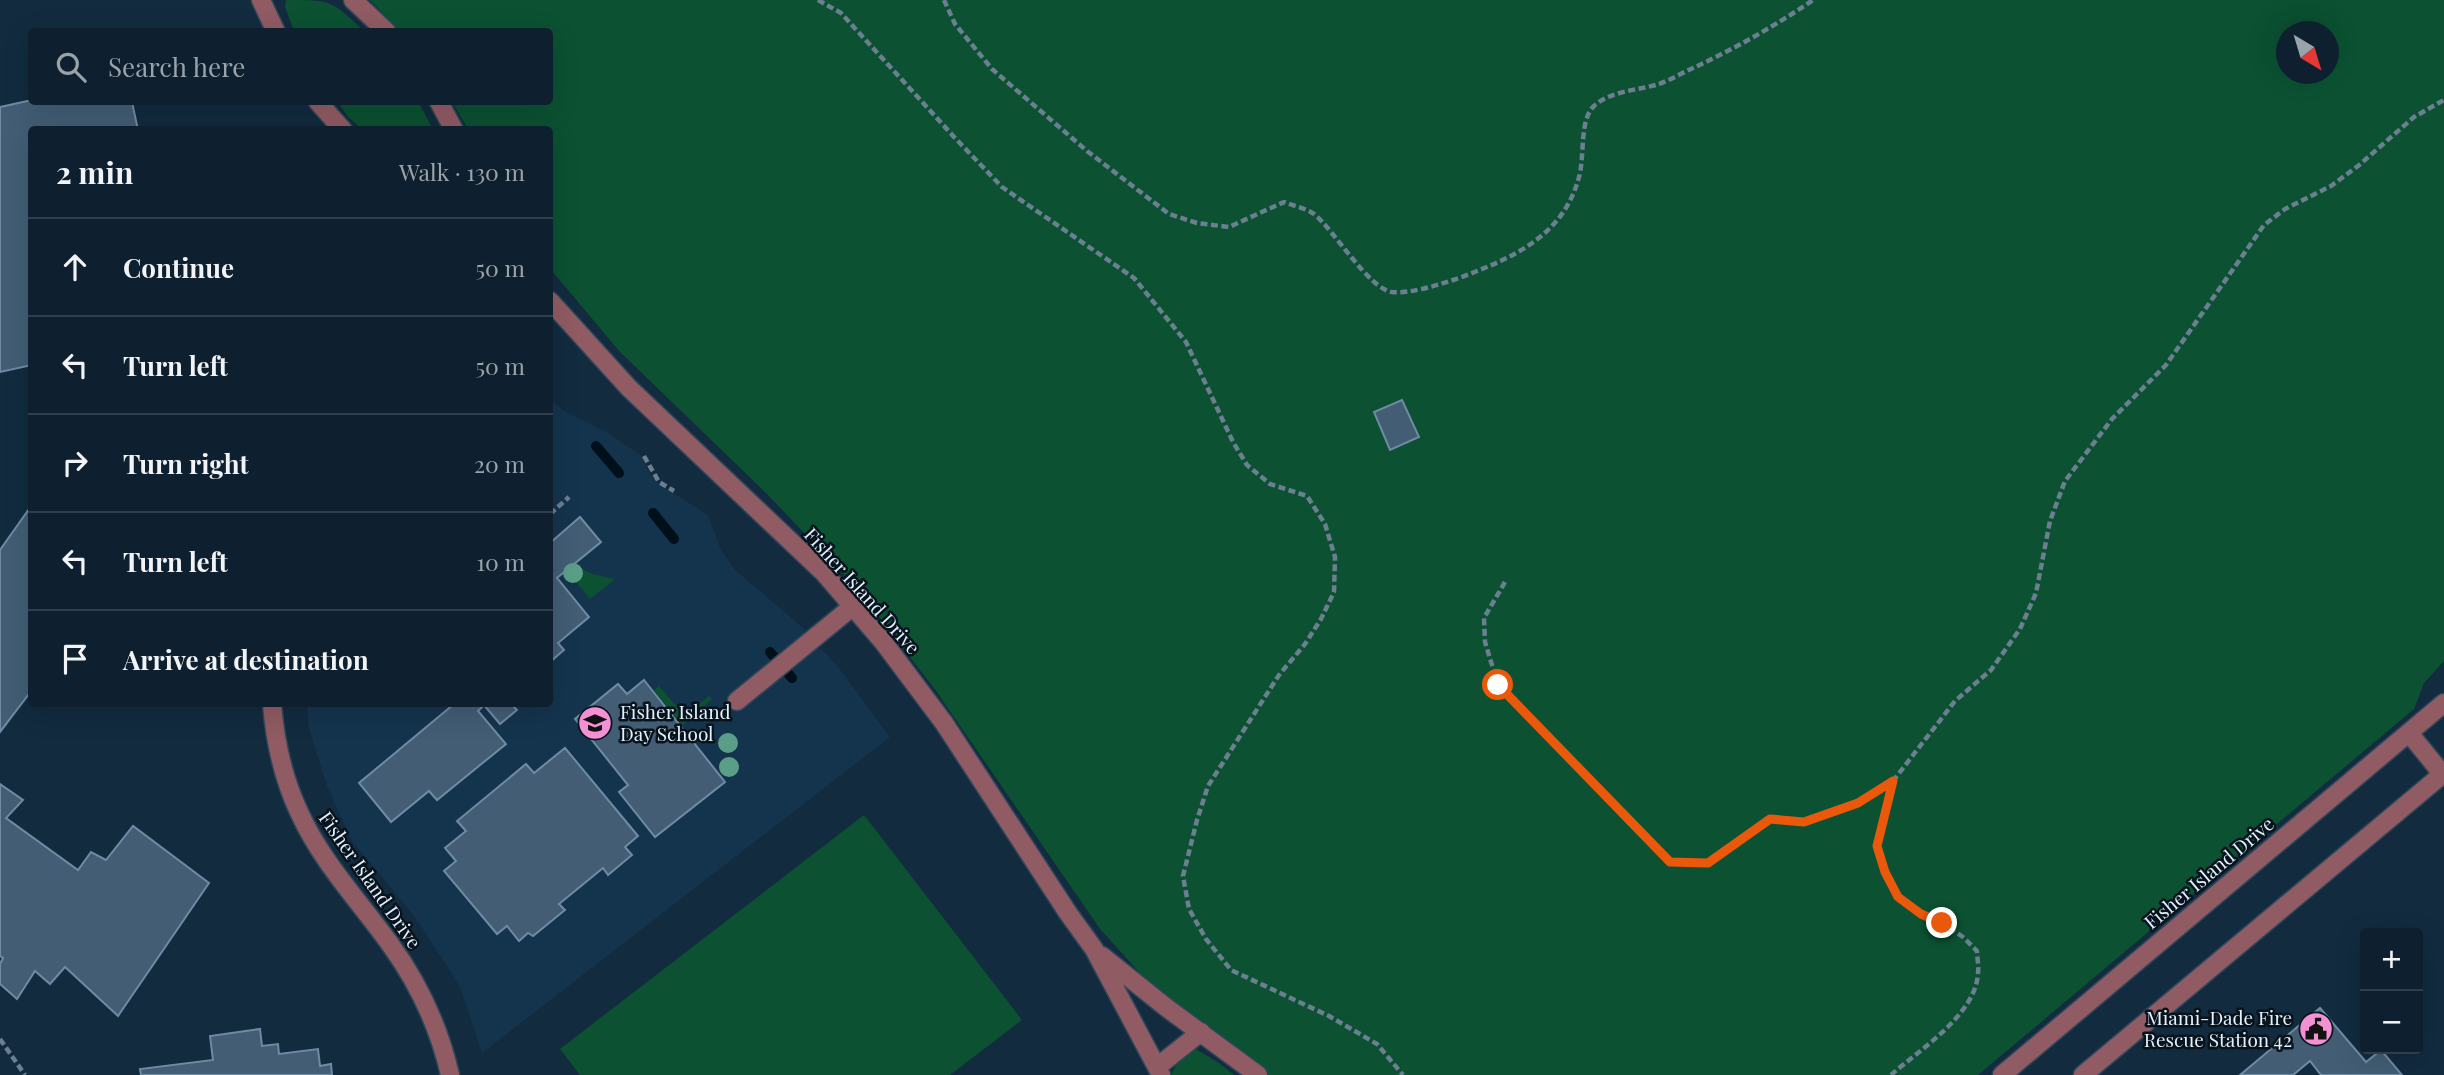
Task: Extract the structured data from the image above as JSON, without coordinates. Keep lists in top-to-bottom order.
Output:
{
  "streets": {
    "street": ["Fisher Island Drive"]
  },
  "places": {
    "school or university": ["Fisher Island Day School"],
    "public building": ["Miami-Dade Fire Rescue Station 42"]
  },
  "north": "bottom right",
  "page": {
    "search": "Search here",
    "heading": ["2 min", "Walk · 130 m"],
    "list": [
      ["Continue", "50 m"],
      ["Turn left", "50 m"],
      ["Turn right", "20 m"],
      ["Turn left", "10 m"],
      "Arrive at destination"
    ],
    "map_buttons": ["+", "−"]
  }
}
